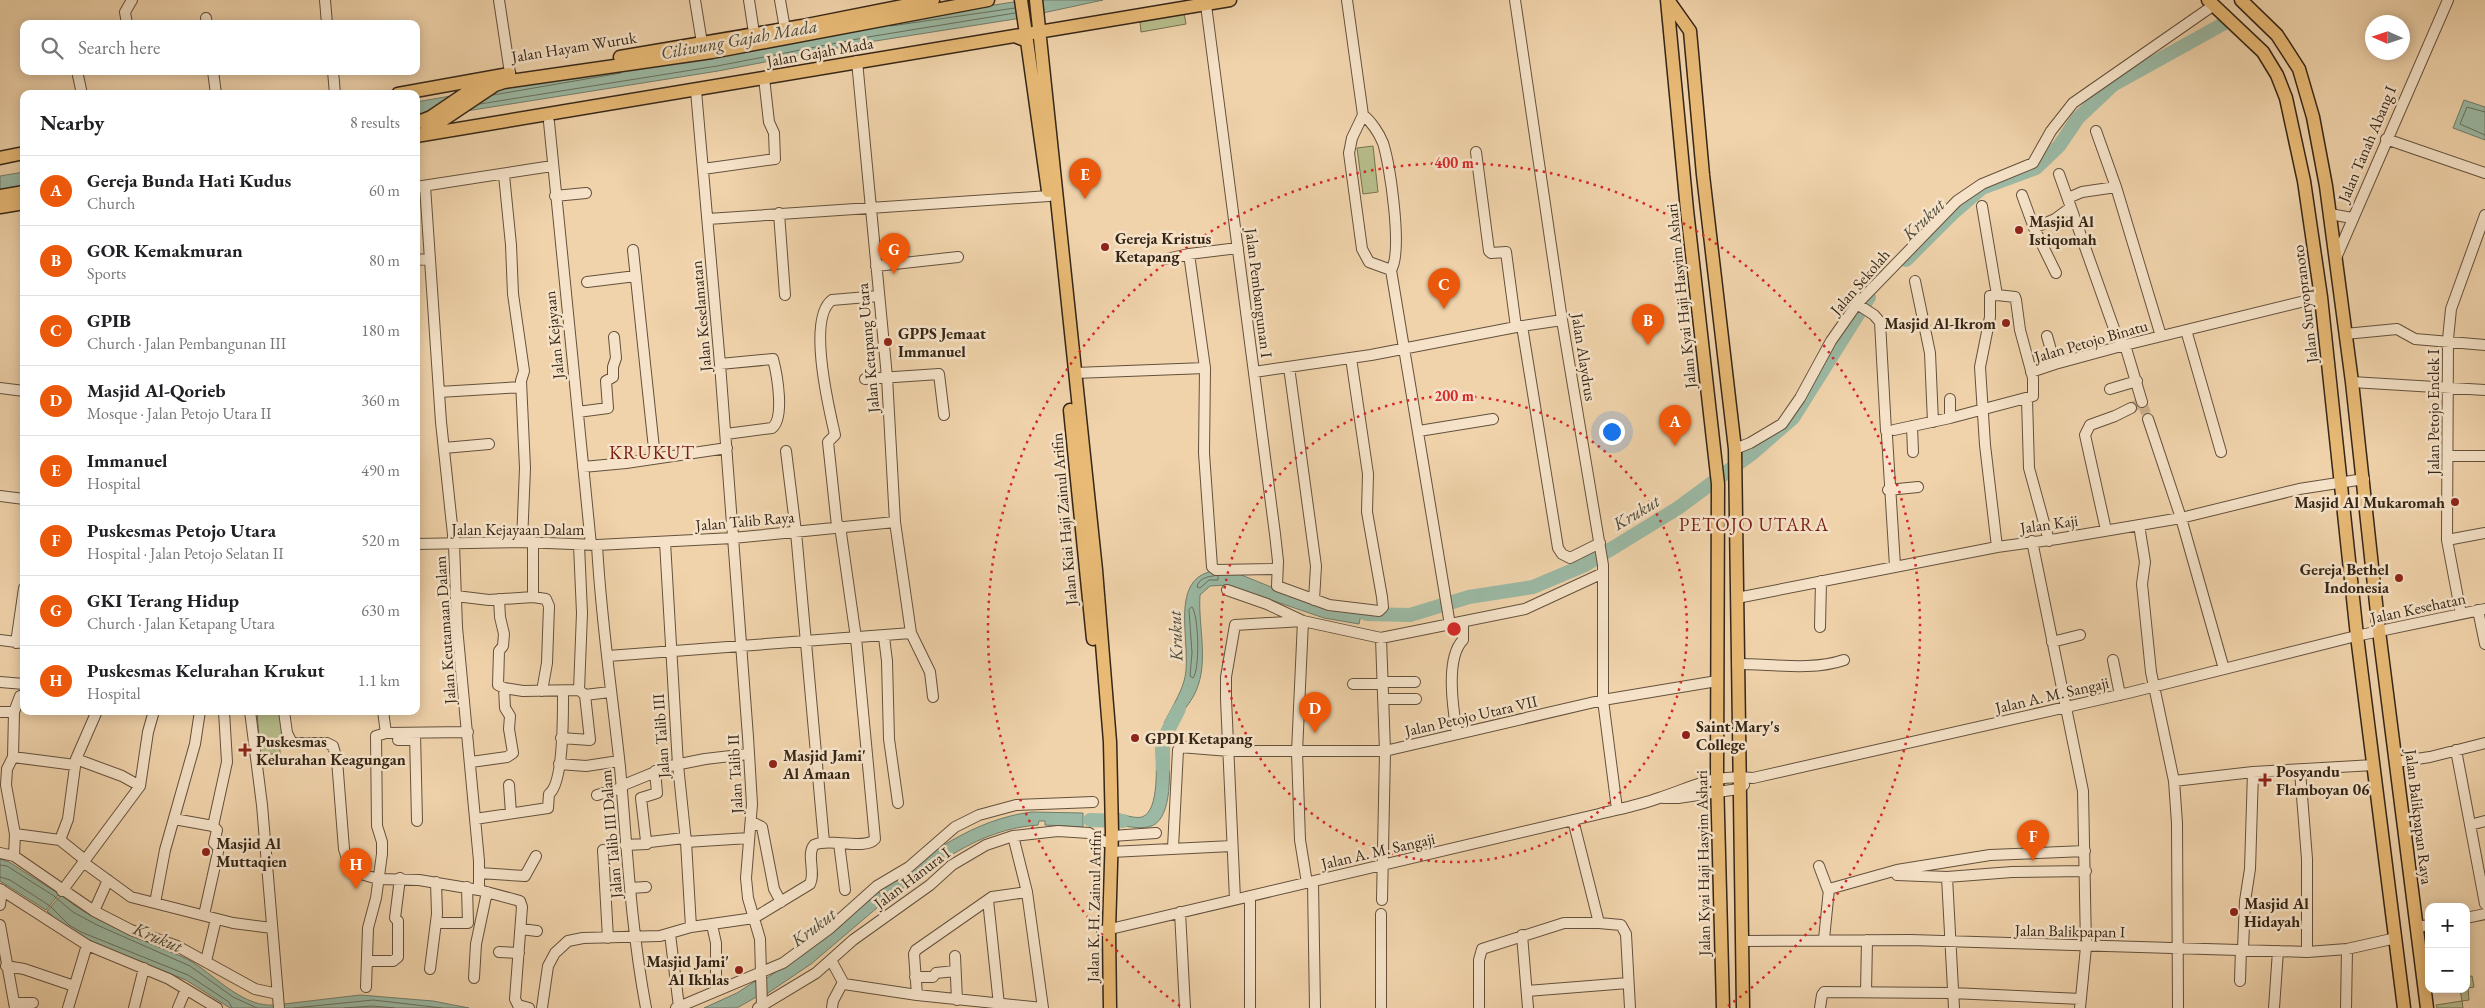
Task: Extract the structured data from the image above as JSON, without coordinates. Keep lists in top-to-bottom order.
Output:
{
  "streets": {
    "main road": [
      "Jalan Hayam Wuruk",
      "Jalan Gajah Mada",
      "Jalan Kyai Haji Hasyim Ashari",
      "Jalan Suryopranoto",
      "Jalan Kiai Haji Zainul Arifin",
      "Jalan Balikpapan Raya",
      "Jalan K. H. Zainul Arifin"
    ],
    "street": [
      "Jalan Tanah Abang I",
      "Jalan Sekolah",
      "Jalan Pembangunan I",
      "Jalan Keselamatan",
      "Jalan Kejayaan",
      "Jalan Petojo Binatu",
      "Jalan Ketapang Utara",
      "Jalan Alaydrus",
      "Jalan Petojo Enclek I",
      "Jalan Talib Raya",
      "Jalan Kaji",
      "Jalan Kejayaan Dalam",
      "Jalan Kesehatan",
      "Jalan Keutamaan Dalam",
      "Jalan A. M. Sangaji",
      "Jalan Petojo Utara VII",
      "Jalan Talib III",
      "Jalan Talib II",
      "Jalan Talib III Dalam",
      "Jalan Hanura I",
      "Jalan Balikpapan I"
    ]
  },
  "crossings": [
    ["Jalan Gajah Mada", "Jalan Pembangunan I"],
    ["Jalan Gajah Mada", "Jalan Keselamatan"],
    ["Jalan Gajah Mada", "Jalan Ketapang Utara"],
    ["Jalan Gajah Mada", "Jalan Kiai Haji Zainul Arifin"],
    ["Jalan Sekolah", "Jalan Suryopranoto"],
    ["Jalan Kyai Haji Hasyim Ashari", "Jalan A. M. Sangaji"],
    ["Jalan Kyai Haji Hasyim Ashari", "Jalan Petojo Utara VII"],
    ["Jalan Suryopranoto", "Jalan Petojo Binatu"],
    ["Jalan Suryopranoto", "Jalan Kaji"],
    ["Jalan Suryopranoto", "Jalan Kesehatan"],
    ["Jalan Suryopranoto", "Jalan A. M. Sangaji"],
    ["Jalan Keselamatan", "Jalan Talib Raya"],
    ["Jalan Keselamatan", "Jalan Talib II"],
    ["Jalan Kejayaan", "Jalan Talib Raya"],
    ["Jalan Kejayaan", "Jalan Kejayaan Dalam"],
    ["Jalan Ketapang Utara", "Jalan Talib Raya"],
    ["Jalan Alaydrus", "Jalan A. M. Sangaji"],
    ["Jalan Alaydrus", "Jalan Petojo Utara VII"],
    ["Jalan Petojo Enclek I", "Jalan Kesehatan"],
    ["Jalan Kiai Haji Zainul Arifin", "Jalan K. H. Zainul Arifin"],
    ["Jalan Talib Raya", "Jalan Kejayaan Dalam"],
    ["Jalan Talib Raya", "Jalan Talib III"],
    ["Jalan Talib Raya", "Jalan Talib II"],
    ["Jalan Kejayaan Dalam", "Jalan Keutamaan Dalam"],
    ["Jalan Kejayaan Dalam", "Jalan Talib III Dalam"],
    ["Jalan Kesehatan", "Jalan A. M. Sangaji"],
    ["Jalan Kesehatan", "Jalan Balikpapan Raya"],
    ["Jalan A. M. Sangaji", "Jalan K. H. Zainul Arifin"],
    ["Jalan Talib II", "Jalan Hanura I"],
    ["Jalan Hanura I", "Jalan K. H. Zainul Arifin"]
  ],
  "districts": ["KRUKUT", "PETOJO UTARA"],
  "water": ["Ciliwung Gajah Mada", "Krukut"],
  "places": {
    "other": [
      "Masjid Al Istiqomah",
      "Gereja Kristus Ketapang",
      "Masjid Al-Ikrom",
      "GPPS Jemaat Immanuel",
      "Masjid Al Mukaromah",
      "Gereja Bethel Indonesia",
      "Saint Mary's College",
      "GPDI Ketapang",
      "Masjid Jami' Al Amaan",
      "Masjid Al Muttaqien",
      "Masjid Al Hidayah",
      "Masjid Jami' Al Ikhlas"
    ],
    "health": ["Puskesmas Kelurahan Keagungan", "Posyandu Flamboyan 06"]
  },
  "north": "left",
  "page": {
    "search": "Search here",
    "heading": ["Nearby", "8 results"],
    "list": [
      {
        "mark": "A",
        "name": "Gereja Bunda Hati Kudus",
        "note": "Church",
        "value": "60 m"
      },
      {
        "mark": "B",
        "name": "GOR Kemakmuran",
        "note": "Sports",
        "value": "80 m"
      },
      {
        "mark": "C",
        "name": "GPIB",
        "note": "Church · Jalan Pembangunan III",
        "value": "180 m"
      },
      {
        "mark": "D",
        "name": "Masjid Al-Qorieb",
        "note": "Mosque · Jalan Petojo Utara II",
        "value": "360 m"
      },
      {
        "mark": "E",
        "name": "Immanuel",
        "note": "Hospital",
        "value": "490 m"
      },
      {
        "mark": "F",
        "name": "Puskesmas Petojo Utara",
        "note": "Hospital · Jalan Petojo Selatan II",
        "value": "520 m"
      },
      {
        "mark": "G",
        "name": "GKI Terang Hidup",
        "note": "Church · Jalan Ketapang Utara",
        "value": "630 m"
      },
      {
        "mark": "H",
        "name": "Puskesmas Kelurahan Krukut",
        "note": "Hospital",
        "value": "1.1 km"
      }
    ],
    "pins": [
      "E",
      "G",
      "C",
      "B",
      "A",
      "D",
      "F",
      "H"
    ],
    "map_buttons": ["+", "−"]
  },
  "rings": ["400 m", "200 m"]
}
